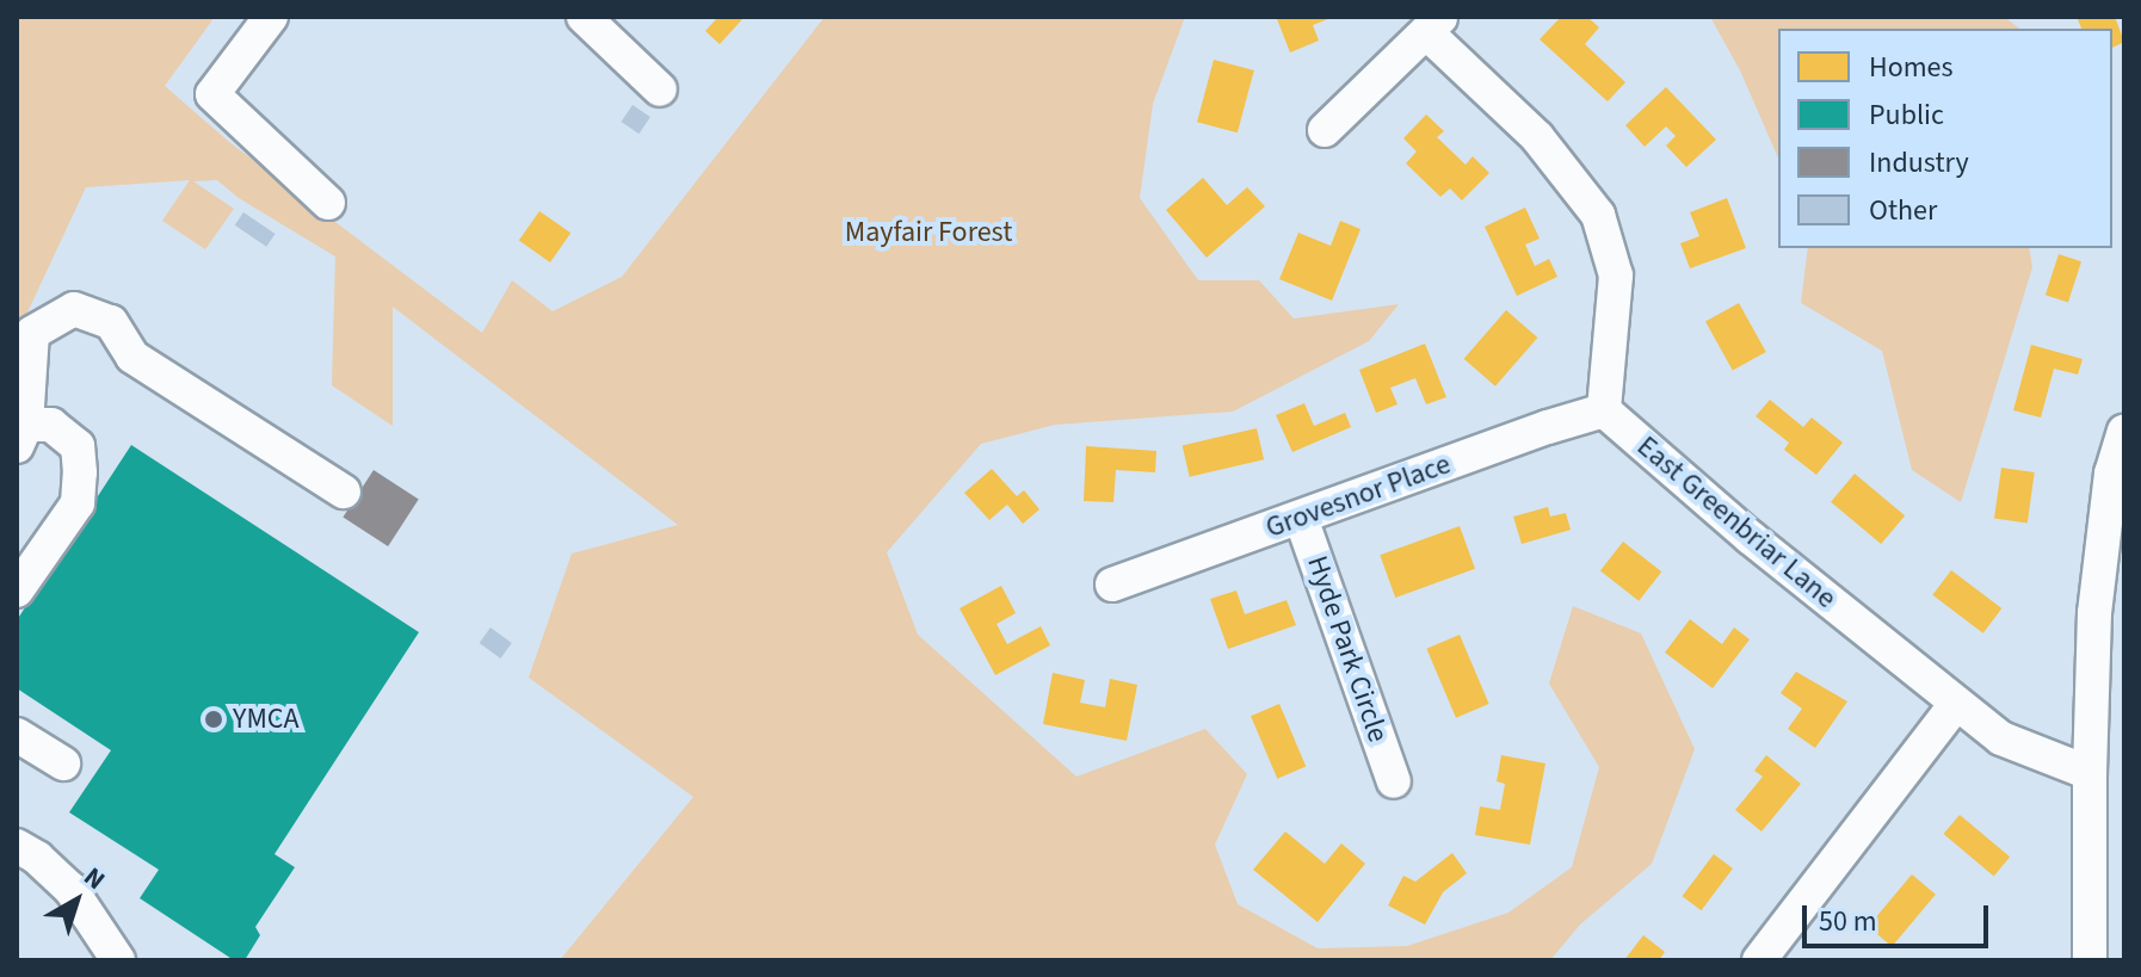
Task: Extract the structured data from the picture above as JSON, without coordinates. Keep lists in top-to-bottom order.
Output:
{
  "streets": {
    "street": ["Grovesnor Place", "East Greenbriar Lane", "Hyde Park Circle"]
  },
  "crossings": [
    ["Grovesnor Place", "East Greenbriar Lane"],
    ["Grovesnor Place", "Hyde Park Circle"]
  ],
  "parks": ["Mayfair Forest"],
  "places": ["YMCA"],
  "legend": [
    "Homes",
    "Public",
    "Industry",
    "Other"
  ],
  "scale_bar": "50 m",
  "north": "top right"
}
